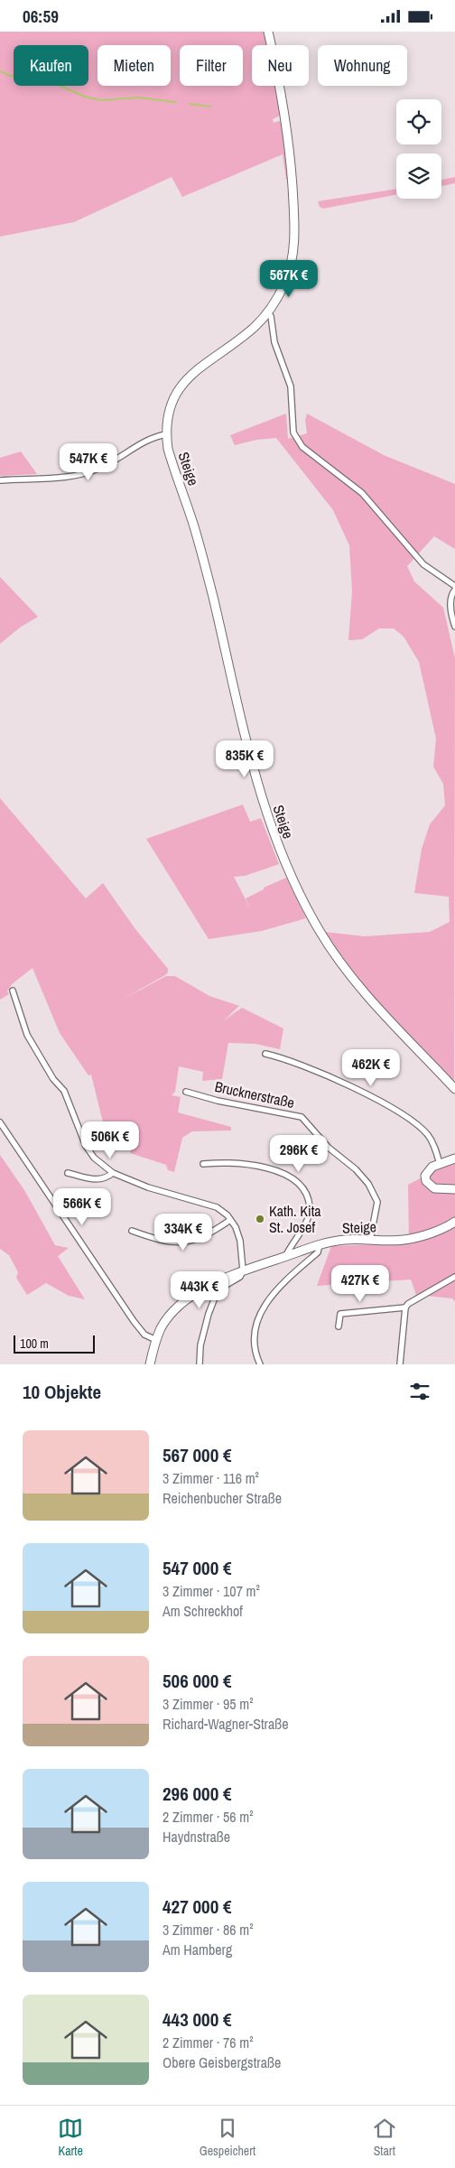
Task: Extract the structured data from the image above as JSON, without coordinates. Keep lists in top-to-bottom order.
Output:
{
  "streets": {
    "street": ["Steige", "Brucknerstraße"]
  },
  "crossings": [
    ["Steige", "Brucknerstraße"]
  ],
  "places": ["Kath. Kita St. Josef"],
  "scale_bar": "100 m",
  "page": {
    "status": "06:59",
    "chip": [
      "Kaufen",
      "Mieten",
      "Filter",
      "Neu",
      "Wohnung"
    ],
    "price": [
      "567K €",
      "547K €",
      "835K €",
      "462K €",
      "506K €",
      "296K €",
      "566K €",
      "334K €",
      "427K €",
      "443K €"
    ],
    "scale": "100 m",
    "heading": "10 Objekte",
    "list": [
      {
        "name": "567 000 €",
        "note": "3 Zimmer · 116 m² · Reichenbucher Straße"
      },
      {
        "name": "547 000 €",
        "note": "3 Zimmer · 107 m² · Am Schreckhof"
      },
      {
        "name": "506 000 €",
        "note": "3 Zimmer · 95 m² · Richard-Wagner-Straße"
      },
      {
        "name": "296 000 €",
        "note": "2 Zimmer · 56 m² · Haydnstraße"
      },
      {
        "name": "427 000 €",
        "note": "3 Zimmer · 86 m² · Am Hamberg"
      },
      {
        "name": "443 000 €",
        "note": "2 Zimmer · 76 m² · Obere Geisbergstraße"
      }
    ],
    "tabs": ["Karte", "Gespeichert", "Start"]
  }
}
